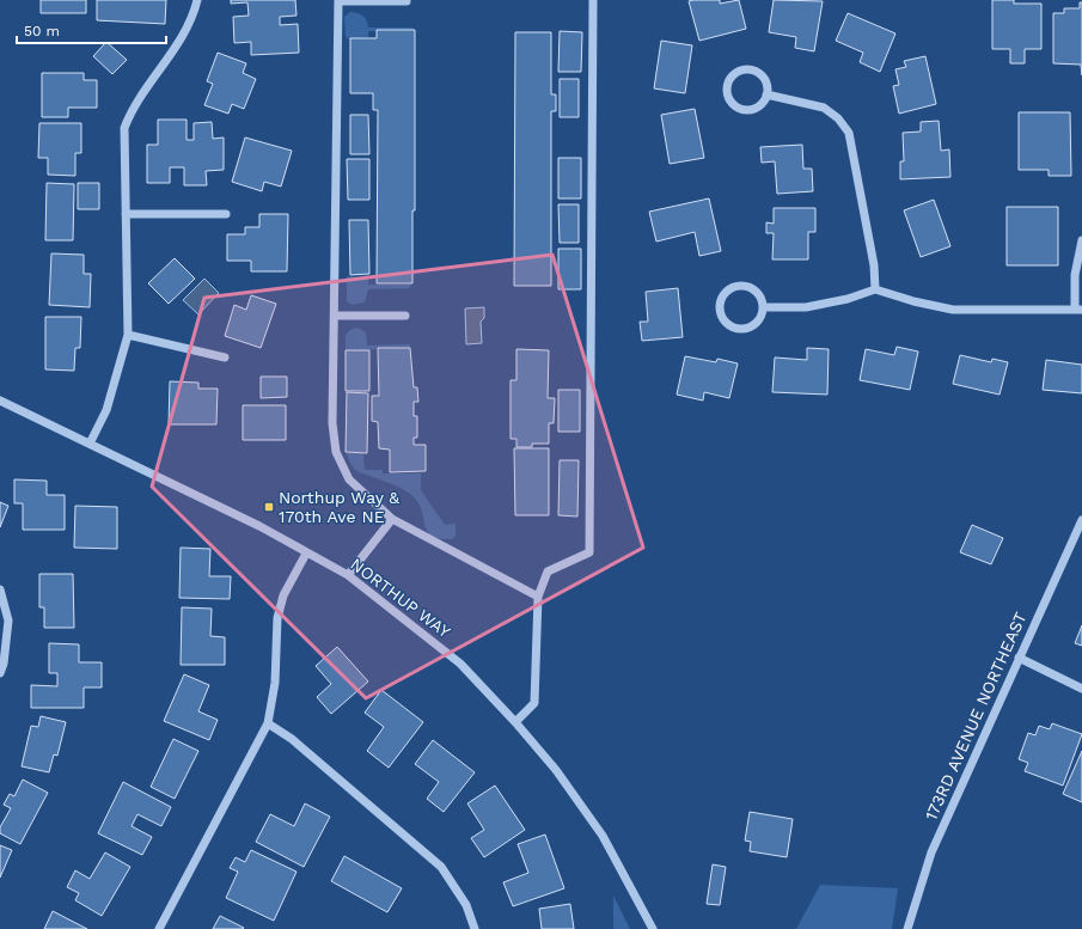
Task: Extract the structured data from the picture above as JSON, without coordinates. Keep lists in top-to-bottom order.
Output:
{
  "streets": {
    "street": ["NORTHUP WAY", "173RD AVENUE NORTHEAST"]
  },
  "places": {
    "transit": ["Northup Way & 170th Ave NE"]
  },
  "scale_bar": "50 m"
}
